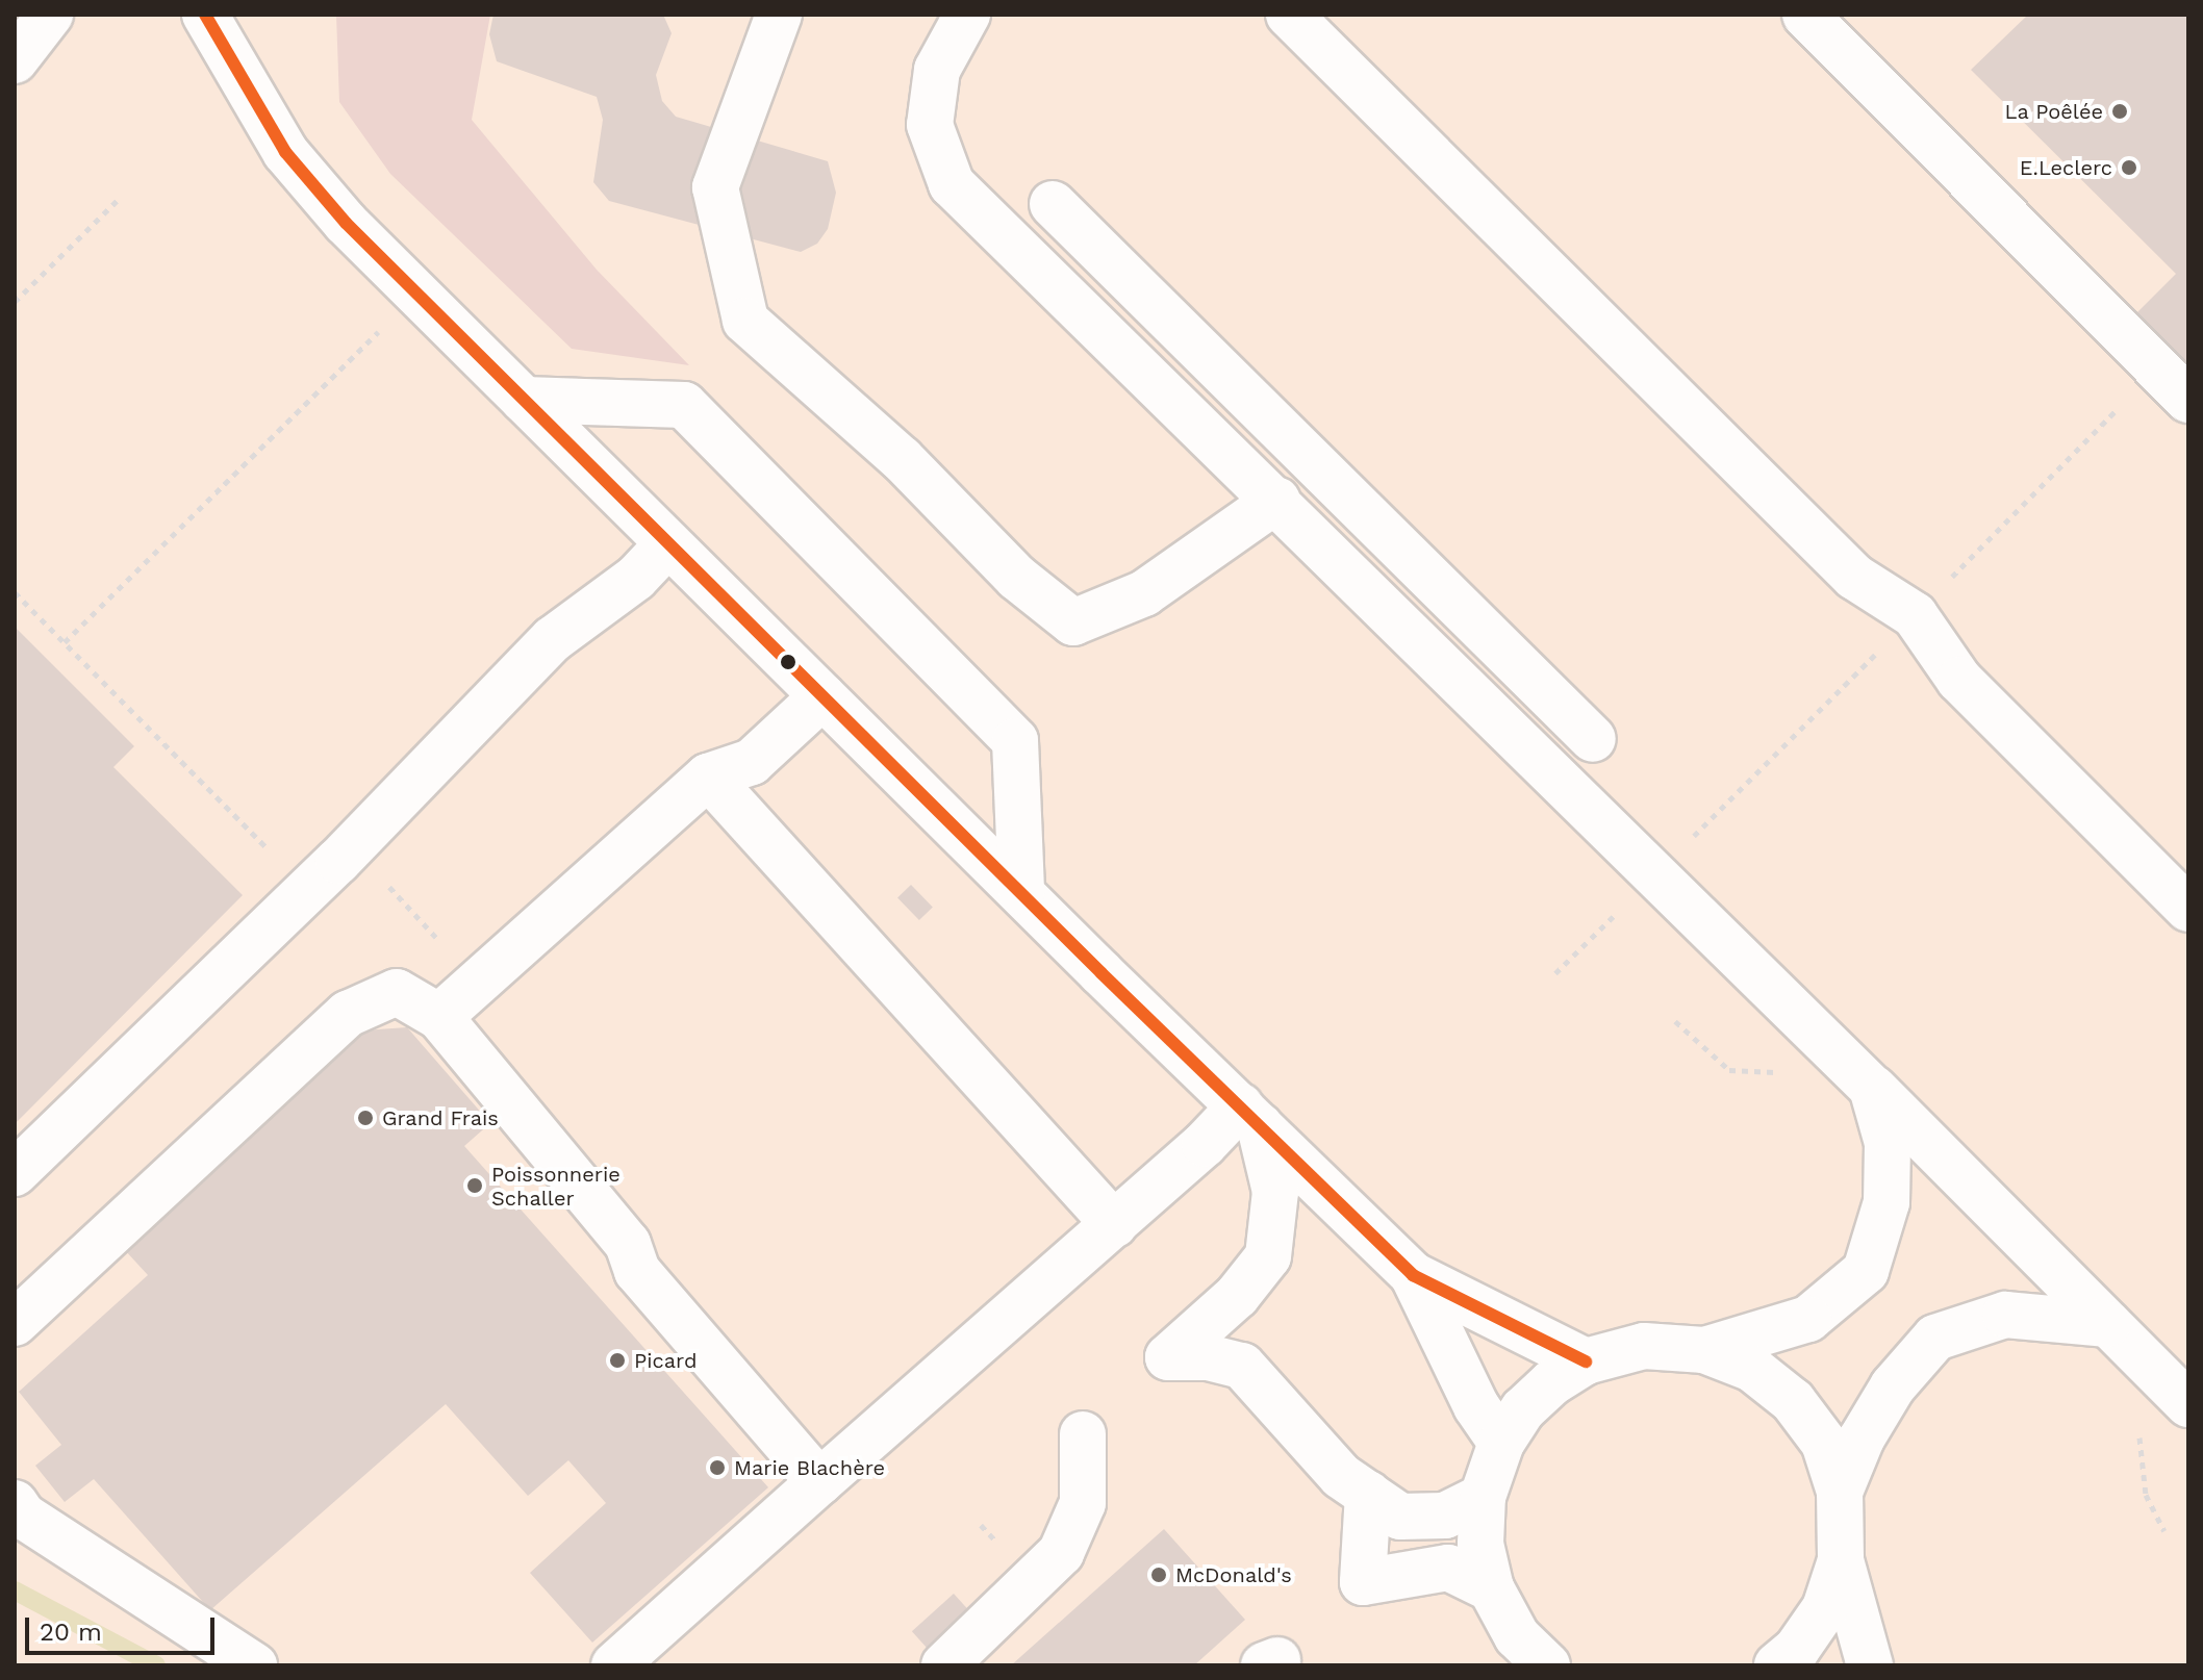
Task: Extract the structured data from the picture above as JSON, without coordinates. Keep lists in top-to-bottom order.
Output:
{
  "places": [
    "La Poêlée",
    "E.Leclerc",
    "Grand Frais",
    "Poissonnerie Schaller",
    "Picard",
    "Marie Blachère",
    "McDonald's"
  ],
  "scale_bar": "20 m"
}
